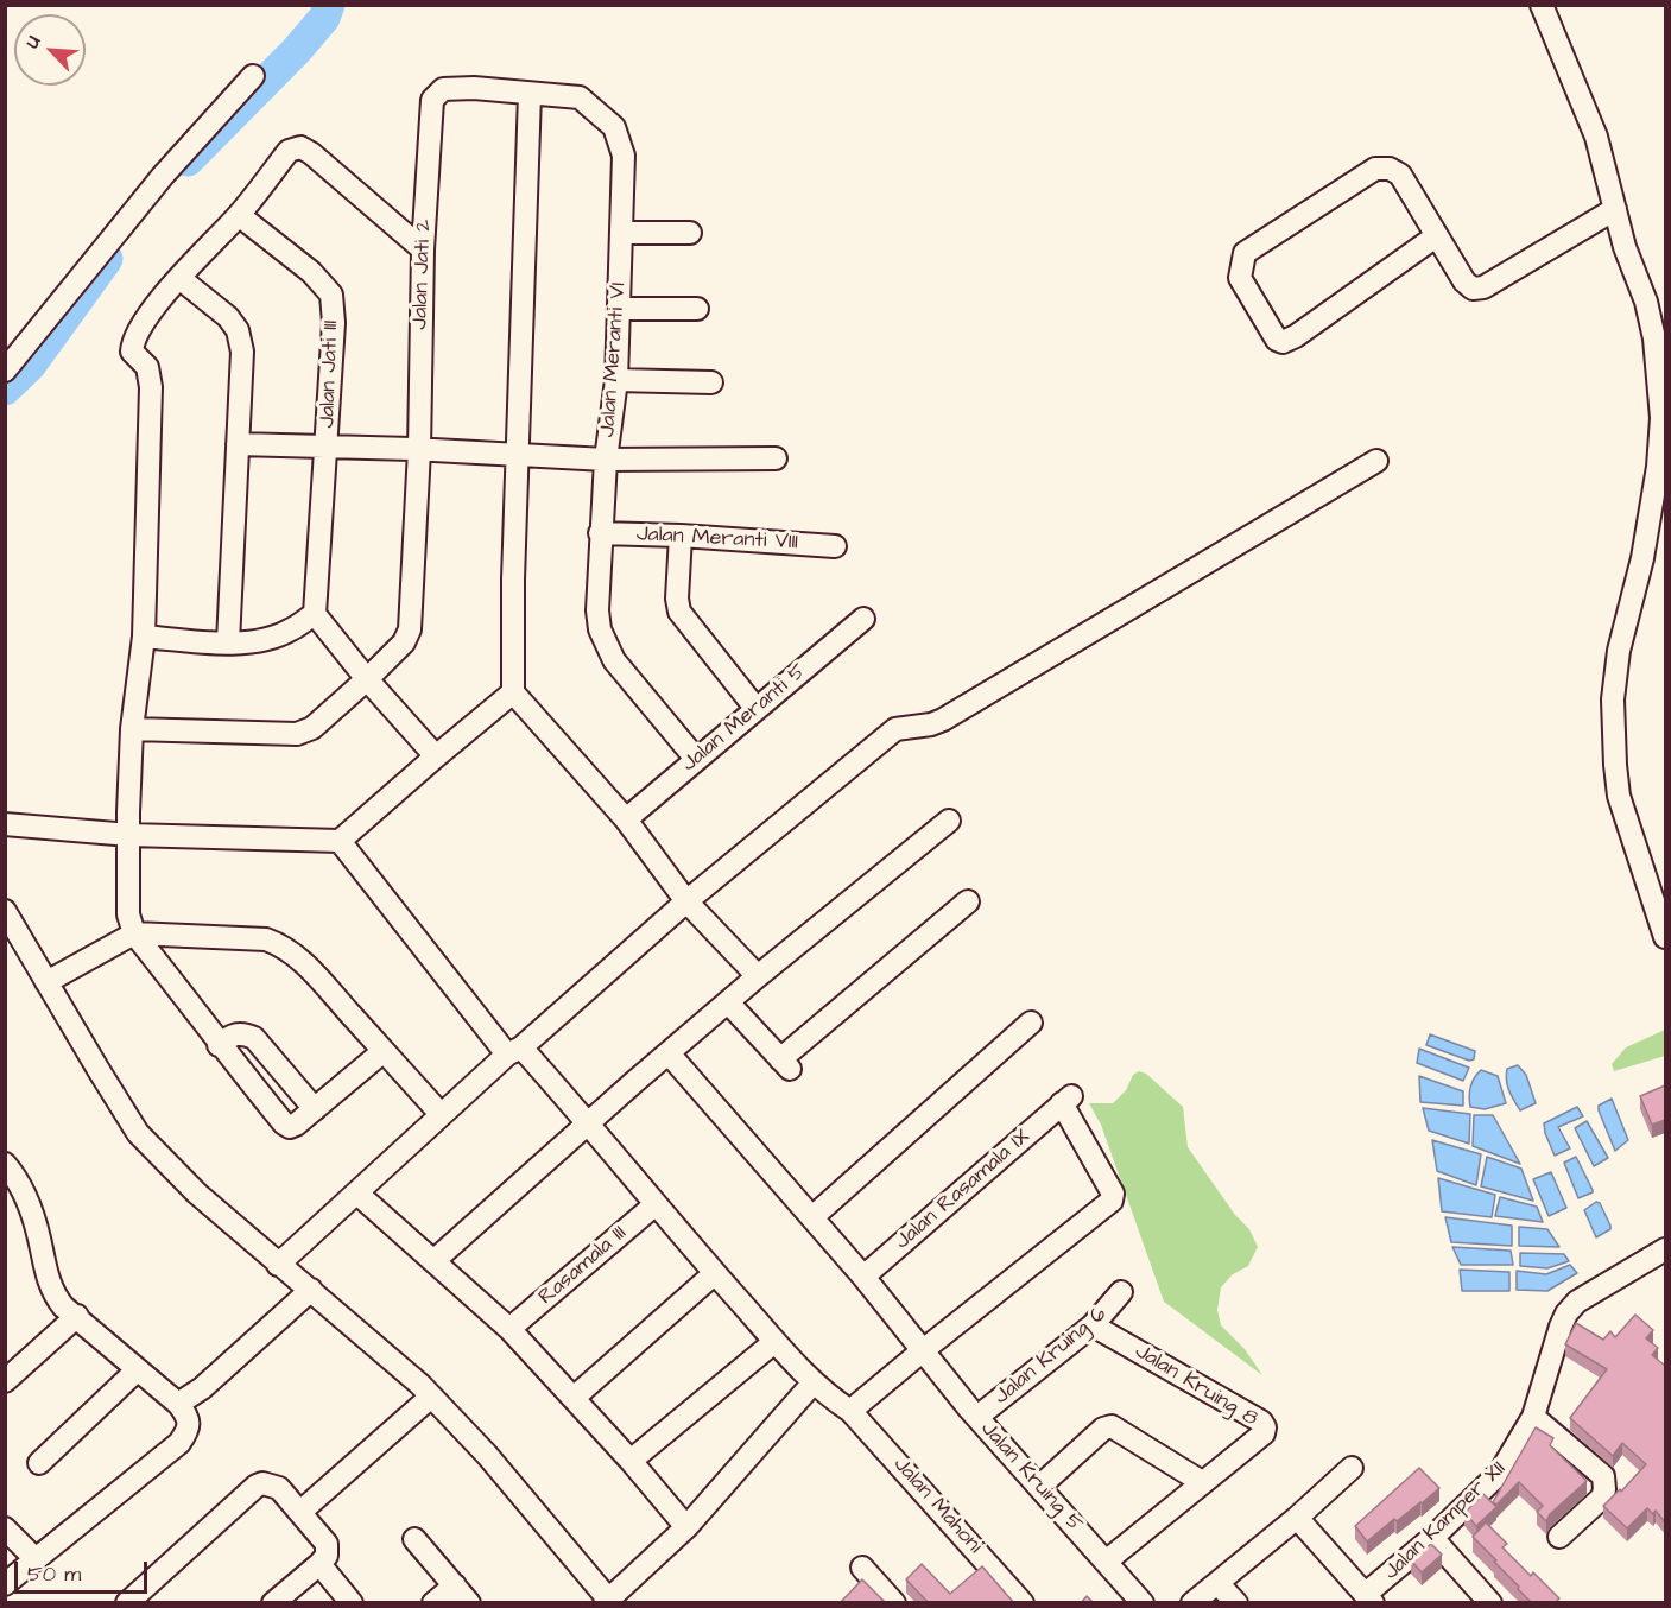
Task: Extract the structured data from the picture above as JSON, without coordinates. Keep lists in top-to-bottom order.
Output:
{
  "streets": {
    "street": [
      "Jalan Jati 2",
      "Jalan Meranti VI",
      "Jalan Jati III",
      "Jalan Meranti VIII",
      "Jalan Meranti 5",
      "Jalan Rasamala IX",
      "Rasamala III",
      "Jalan Kruing 6",
      "Jalan Kruing 8",
      "Jalan Kruing 5",
      "Jalan Mahoni",
      "Jalan Kamper XII"
    ]
  },
  "crossings": [
    ["Jalan Jati 2", "Jalan Meranti VI"],
    ["Jalan Meranti VI", "Jalan Meranti VIII"],
    ["Jalan Meranti VI", "Jalan Meranti 5"],
    ["Jalan Rasamala IX", "Jalan Kruing 5"],
    ["Rasamala III", "Jalan Mahoni"],
    ["Jalan Kruing 6", "Jalan Kruing 8"],
    ["Jalan Kruing 6", "Jalan Kruing 5"],
    ["Jalan Kruing 8", "Jalan Kruing 5"]
  ],
  "scale_bar": "50 m",
  "north": "top left"
}
